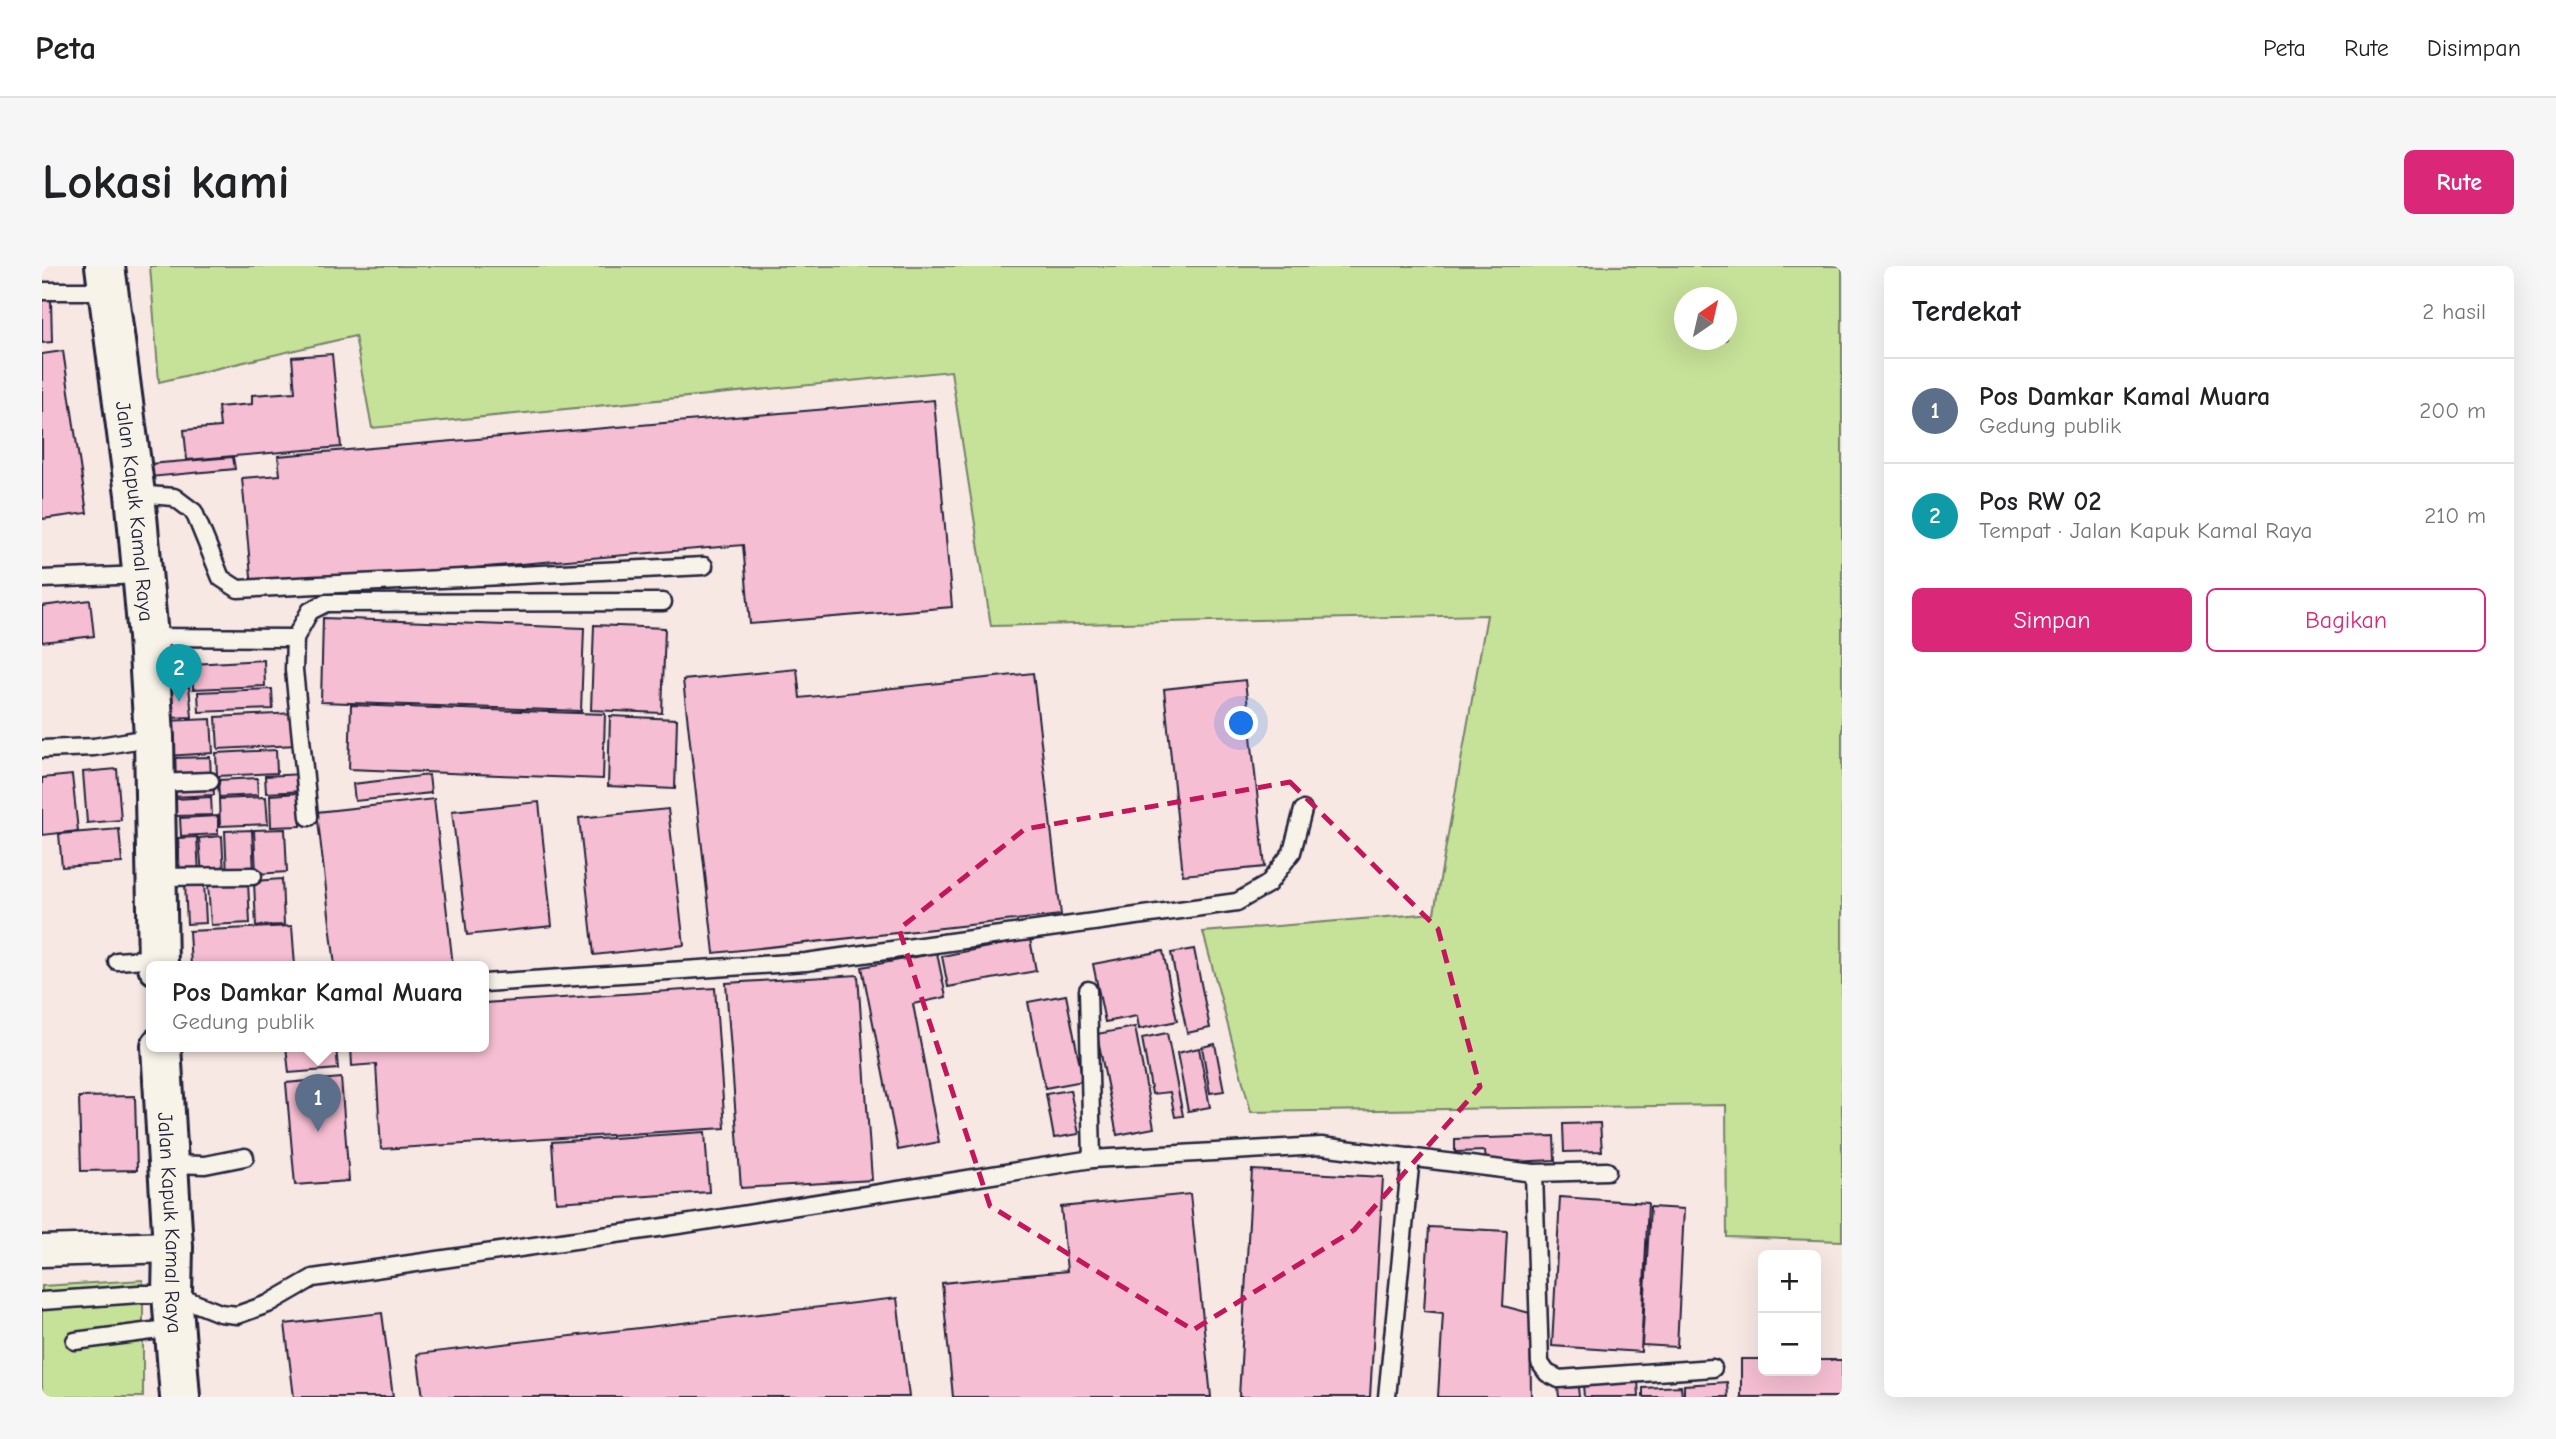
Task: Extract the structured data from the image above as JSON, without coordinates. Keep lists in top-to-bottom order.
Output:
{
  "streets": {
    "main road": ["Jalan Kapuk Kamal Raya"]
  },
  "north": "top right",
  "page": {
    "header": "Peta",
    "nav": ["Peta", "Rute", "Disimpan"],
    "buttons": [
      "Rute",
      ["Simpan", "Bagikan"]
    ],
    "title": "Lokasi kami",
    "heading": ["Terdekat", "2 hasil"],
    "list": [
      {
        "mark": "1",
        "name": "Pos Damkar Kamal Muara",
        "note": "Gedung publik",
        "value": "200 m"
      },
      {
        "mark": "2",
        "name": "Pos RW 02",
        "note": "Tempat · Jalan Kapuk Kamal Raya",
        "value": "210 m"
      }
    ],
    "pins": ["2", "1"],
    "popup": ["Pos Damkar Kamal Muara", "Gedung publik"],
    "map_buttons": ["+", "−"]
  }
}
